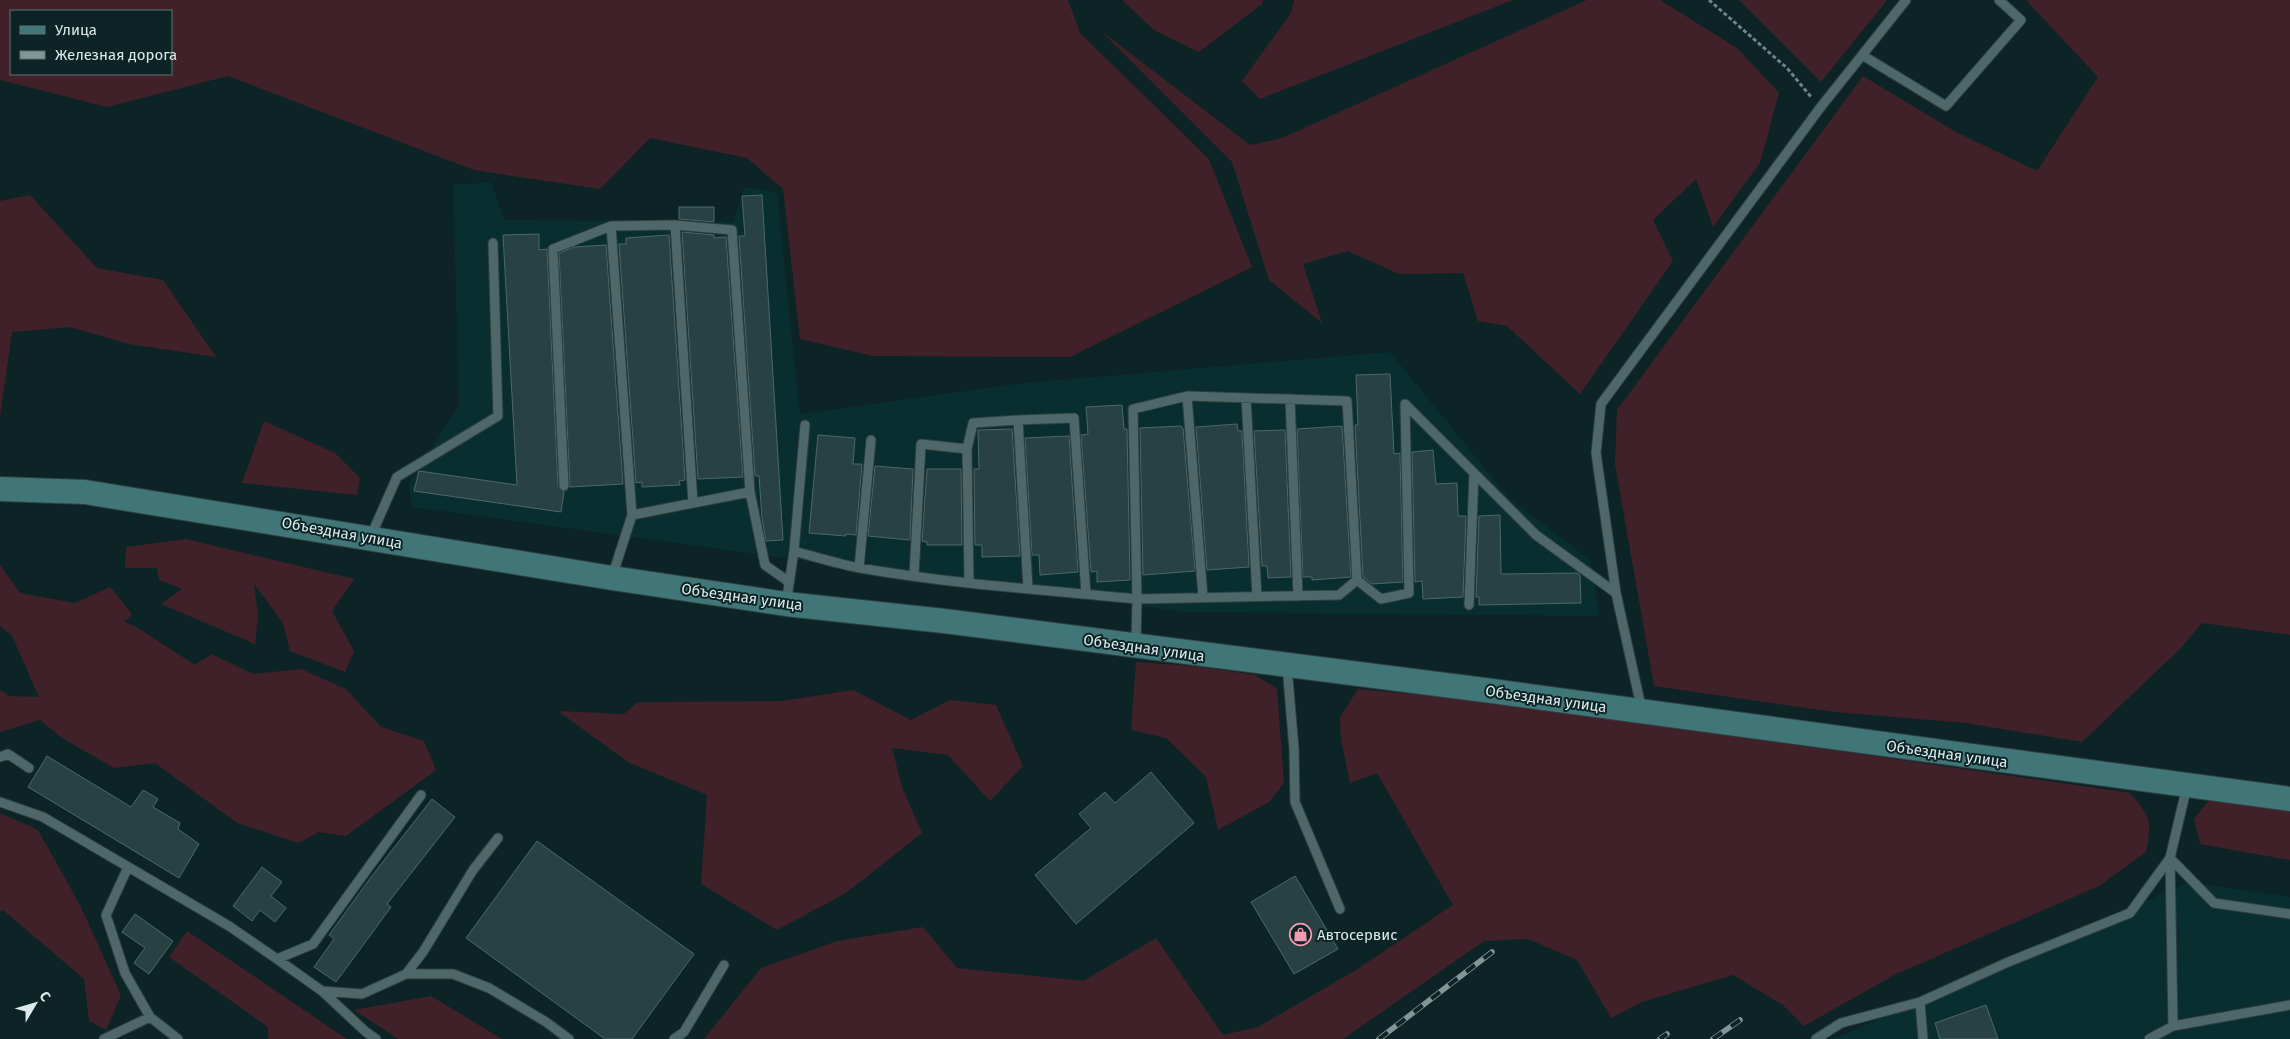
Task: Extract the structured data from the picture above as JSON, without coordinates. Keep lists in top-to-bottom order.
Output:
{
  "streets": {
    "main road": ["Объездная улица"]
  },
  "places": {
    "shop": ["Автосервис"]
  },
  "legend": ["Улица", "Железная дорога"],
  "north": "top right"
}
